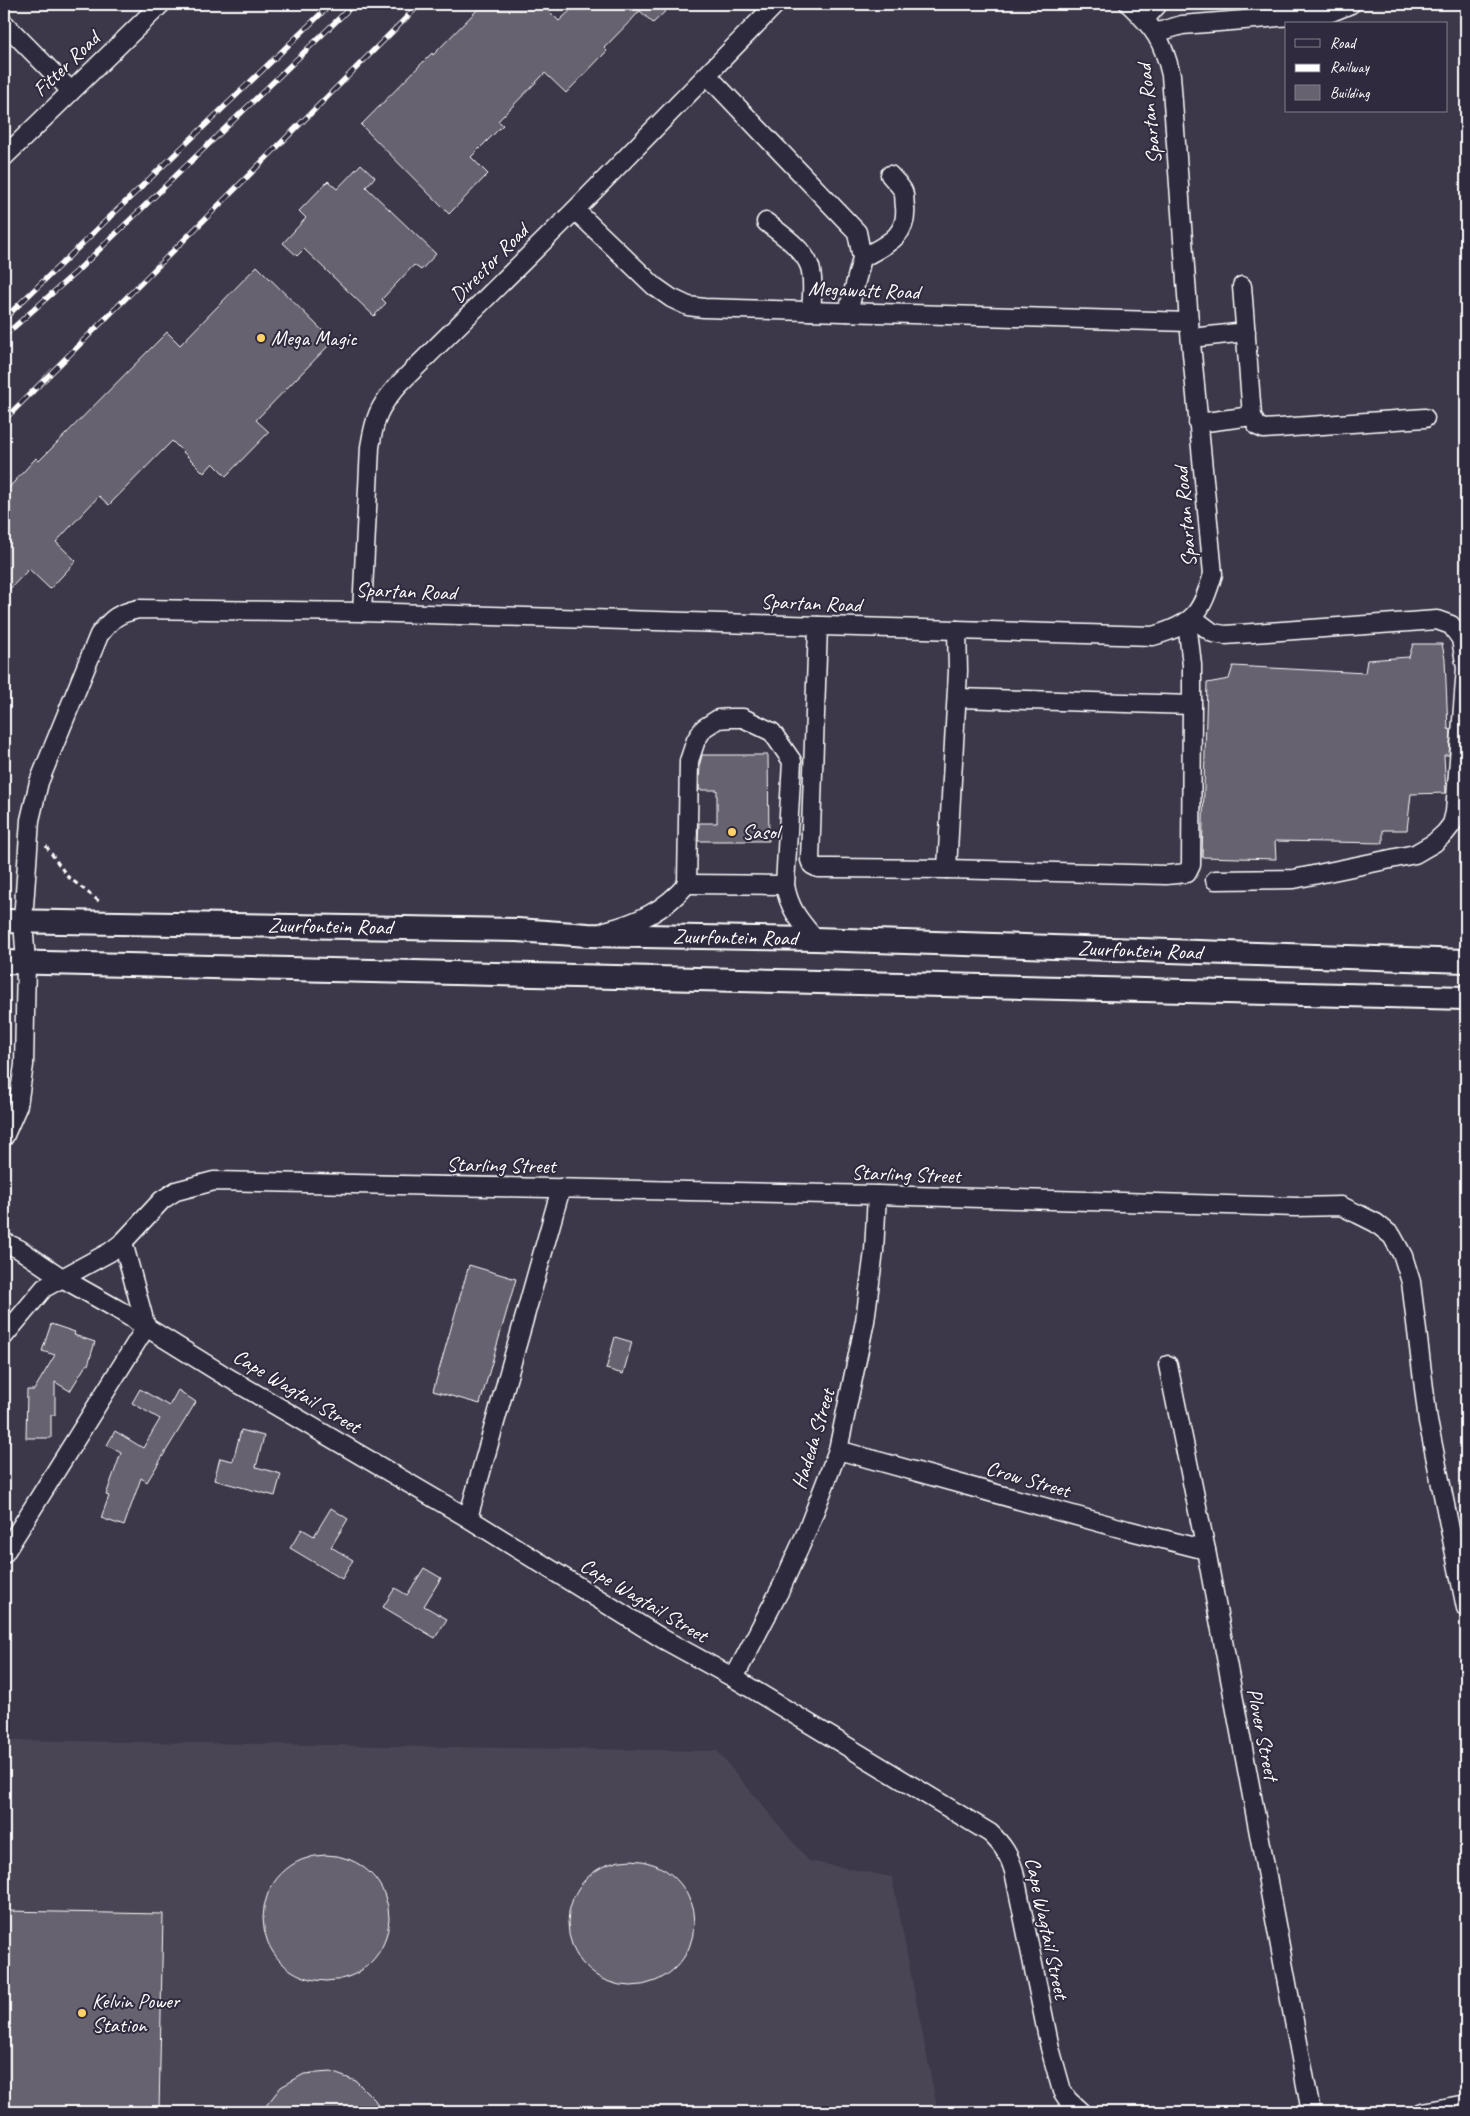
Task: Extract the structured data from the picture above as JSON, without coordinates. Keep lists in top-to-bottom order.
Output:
{
  "streets": {
    "main road": ["Zuurfontein Road"],
    "street": [
      "Fitter Road",
      "Spartan Road",
      "Director Road",
      "Megawatt Road",
      "Starling Street",
      "Cape Wagtail Street",
      "Hadeda Street",
      "Crow Street",
      "Plover Street"
    ]
  },
  "crossings": [
    ["Spartan Road", "Director Road"],
    ["Spartan Road", "Megawatt Road"],
    ["Spartan Road", "Zuurfontein Road"],
    ["Director Road", "Megawatt Road"],
    ["Starling Street", "Cape Wagtail Street"],
    ["Starling Street", "Hadeda Street"],
    ["Cape Wagtail Street", "Hadeda Street"],
    ["Hadeda Street", "Crow Street"],
    ["Crow Street", "Plover Street"]
  ],
  "places": ["Mega Magic", "Sasol", "Kelvin Power Station"],
  "legend": ["Road", "Railway", "Building"]
}
